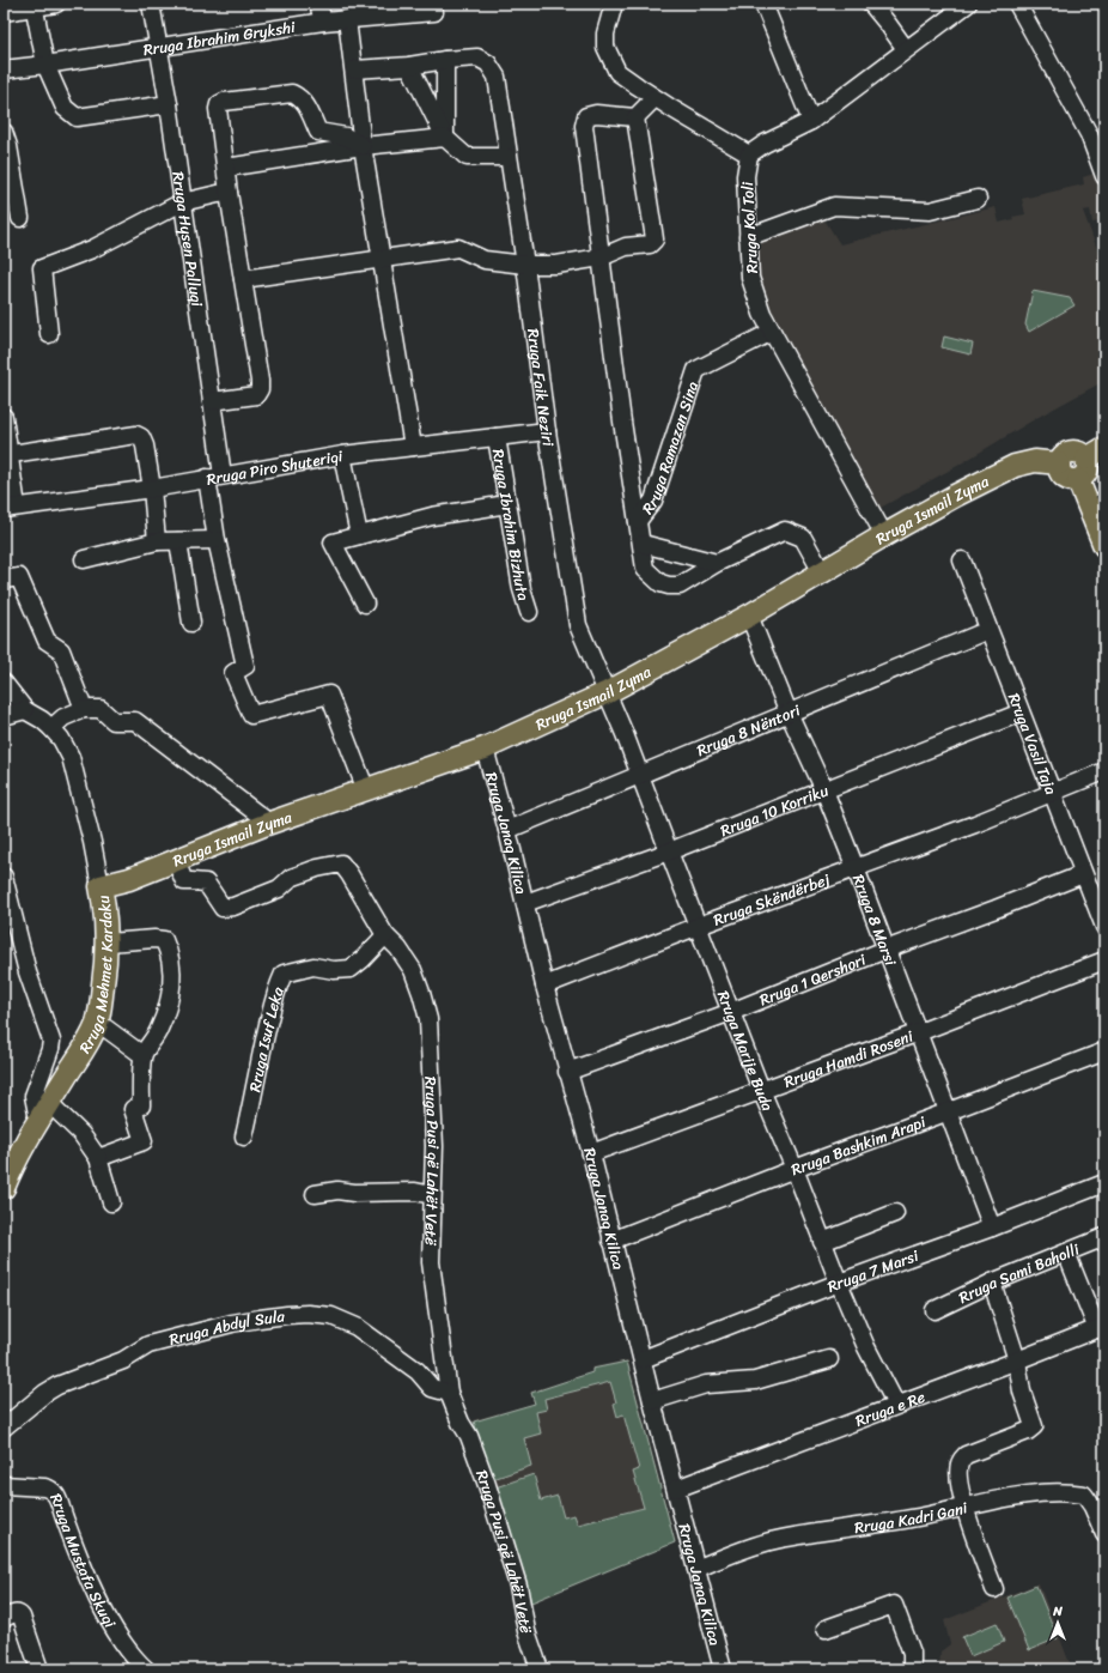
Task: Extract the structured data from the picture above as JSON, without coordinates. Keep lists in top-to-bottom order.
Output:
{
  "streets": {
    "main road": ["Rruga Ismail Zyma", "Rruga Mehmet Kardaku"],
    "street": [
      "Rruga Ibrahim Grykshi",
      "Rruga Kol Toli",
      "Rruga Hysen Palluqi",
      "Rruga Faik Neziri",
      "Rruga Ramazan Sina",
      "Rruga Piro Shuteriqi",
      "Rruga Ibrahim Bizhuta",
      "Rruga 8 Nëntori",
      "Rruga Vasil Taja",
      "Rruga 10 Korriku",
      "Rruga Janaq Kilica",
      "Rruga Skëndërbej",
      "Rruga 8 Marsi",
      "Rruga 1 Qershori",
      "Rruga Isuf Leka",
      "Rruga Marije Buda",
      "Rruga Hamdi Roseni",
      "Rruga Bashkim Arapi",
      "Rruga Pusi që Lahët Vetë",
      "Rruga 7 Marsi",
      "Rruga Sami Baholli",
      "Rruga Abdyl Sula",
      "Rruga e Re",
      "Rruga Kadri Gani",
      "Rruga Mustafa Skuqi"
    ]
  },
  "crossings": [
    ["Rruga Ibrahim Grykshi", "Rruga Hysen Palluqi"],
    ["Rruga Kol Toli", "Rruga Ramazan Sina"],
    ["Rruga Kol Toli", "Rruga Ismail Zyma"],
    ["Rruga Hysen Palluqi", "Rruga Piro Shuteriqi"],
    ["Rruga Hysen Palluqi", "Rruga Ismail Zyma"],
    ["Rruga Faik Neziri", "Rruga Piro Shuteriqi"],
    ["Rruga Faik Neziri", "Rruga Ismail Zyma"],
    ["Rruga Faik Neziri", "Rruga Marije Buda"],
    ["Rruga Piro Shuteriqi", "Rruga Ibrahim Bizhuta"],
    ["Rruga Ismail Zyma", "Rruga Janaq Kilica"],
    ["Rruga Ismail Zyma", "Rruga 8 Marsi"],
    ["Rruga Ismail Zyma", "Rruga Mehmet Kardaku"],
    ["Rruga Ismail Zyma", "Rruga Marije Buda"],
    ["Rruga Ismail Zyma", "Rruga Pusi që Lahët Vetë"],
    ["Rruga 8 Nëntori", "Rruga Vasil Taja"],
    ["Rruga 8 Nëntori", "Rruga Janaq Kilica"],
    ["Rruga 8 Nëntori", "Rruga 8 Marsi"],
    ["Rruga 8 Nëntori", "Rruga Marije Buda"],
    ["Rruga Vasil Taja", "Rruga 10 Korriku"],
    ["Rruga Vasil Taja", "Rruga Skëndërbej"],
    ["Rruga Vasil Taja", "Rruga 1 Qershori"],
    ["Rruga 10 Korriku", "Rruga Janaq Kilica"],
    ["Rruga 10 Korriku", "Rruga 8 Marsi"],
    ["Rruga 10 Korriku", "Rruga Marije Buda"],
    ["Rruga Janaq Kilica", "Rruga Skëndërbej"],
    ["Rruga Janaq Kilica", "Rruga 1 Qershori"],
    ["Rruga Janaq Kilica", "Rruga Hamdi Roseni"],
    ["Rruga Janaq Kilica", "Rruga Bashkim Arapi"],
    ["Rruga Janaq Kilica", "Rruga 7 Marsi"],
    ["Rruga Janaq Kilica", "Rruga e Re"],
    ["Rruga Janaq Kilica", "Rruga Kadri Gani"],
    ["Rruga Skëndërbej", "Rruga 8 Marsi"],
    ["Rruga Skëndërbej", "Rruga Marije Buda"],
    ["Rruga 8 Marsi", "Rruga 1 Qershori"],
    ["Rruga 8 Marsi", "Rruga Hamdi Roseni"],
    ["Rruga 8 Marsi", "Rruga Bashkim Arapi"],
    ["Rruga 8 Marsi", "Rruga 7 Marsi"],
    ["Rruga 1 Qershori", "Rruga Marije Buda"],
    ["Rruga Isuf Leka", "Rruga Pusi që Lahët Vetë"],
    ["Rruga Marije Buda", "Rruga Hamdi Roseni"],
    ["Rruga Marije Buda", "Rruga Bashkim Arapi"],
    ["Rruga Marije Buda", "Rruga 7 Marsi"],
    ["Rruga Marije Buda", "Rruga e Re"],
    ["Rruga Pusi që Lahët Vetë", "Rruga Abdyl Sula"]
  ],
  "north": "top"
}
